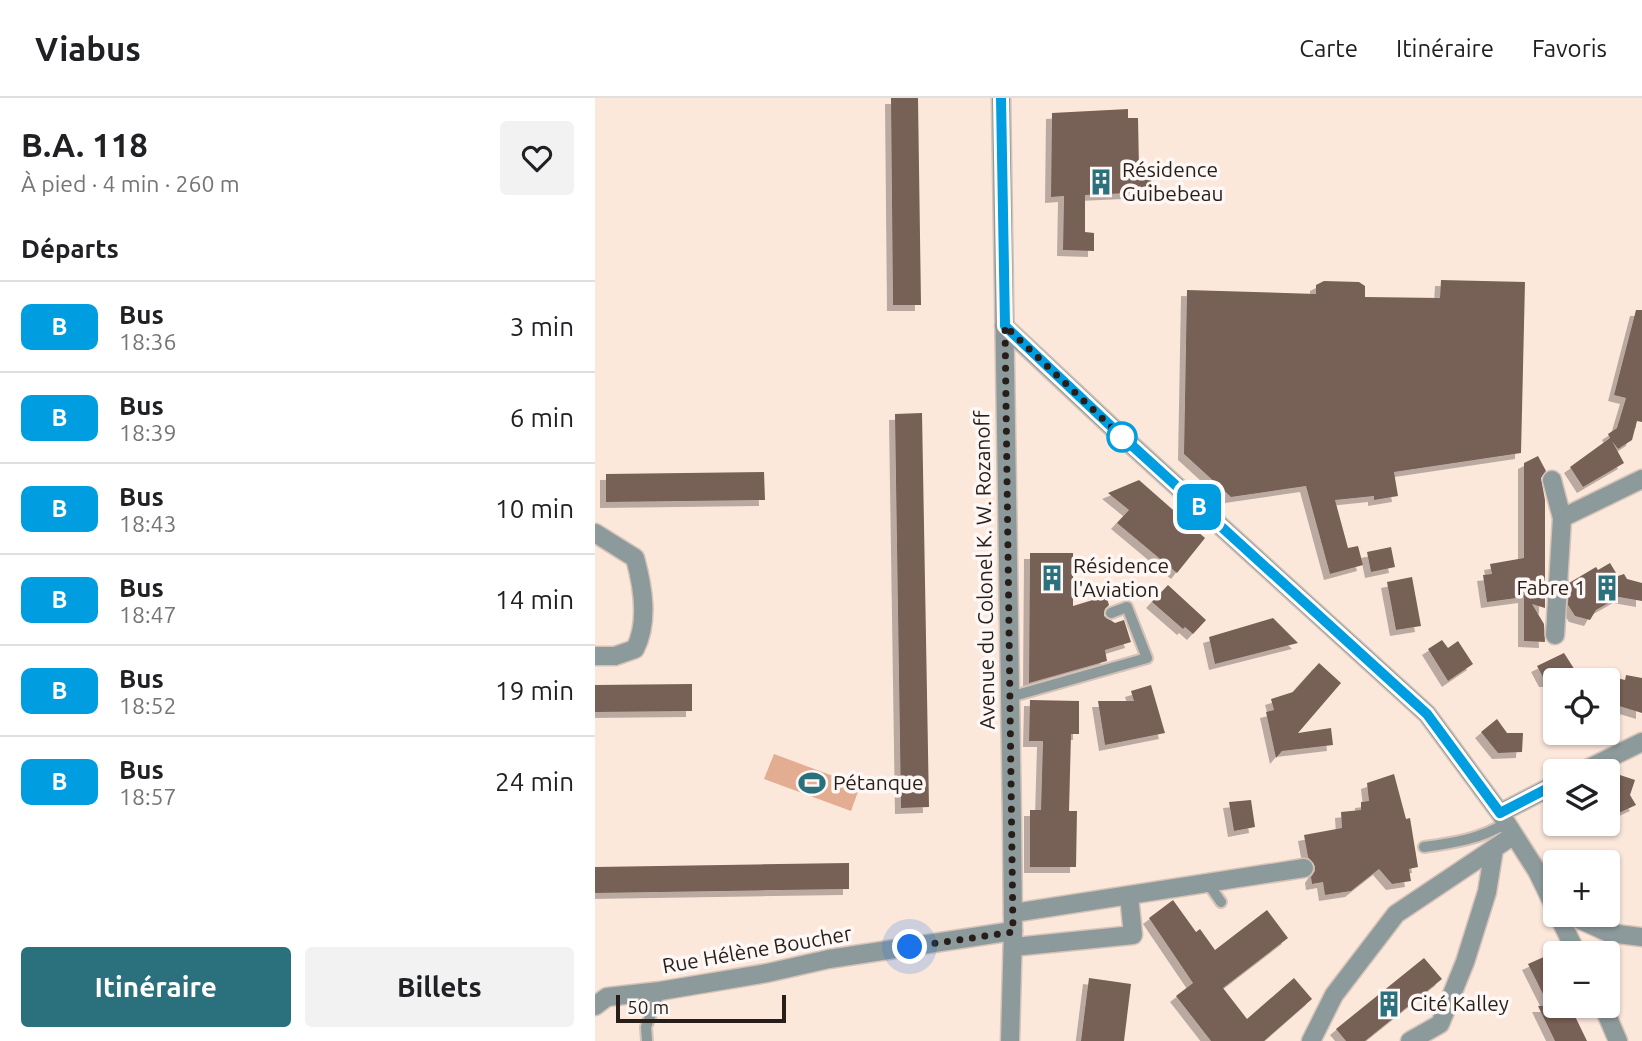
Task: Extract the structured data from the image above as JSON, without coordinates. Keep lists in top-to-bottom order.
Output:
{
  "streets": {
    "street": ["Avenue du Colonel K. W. Rozanoff", "Rue Hélène Boucher"]
  },
  "crossings": [
    ["Avenue du Colonel K. W. Rozanoff", "Rue Hélène Boucher"]
  ],
  "places": {
    "building": [
      "Résidence Guibebeau",
      "Résidence l'Aviation",
      "Fabre 1",
      "Cité Kalley"
    ],
    "sports": ["Pétanque"]
  },
  "lines": ["bus line B"],
  "scale_bar": "50 m",
  "page": {
    "header": "Viabus",
    "nav": ["Carte", "Itinéraire", "Favoris"],
    "heading": [
      ["B.A. 118", "À pied · 4 min · 260 m"],
      "Départs"
    ],
    "on_map": "B",
    "list": [
      {
        "mark": "B",
        "name": "Bus",
        "note": "18:36",
        "value": "3 min"
      },
      {
        "mark": "B",
        "name": "Bus",
        "note": "18:39",
        "value": "6 min"
      },
      {
        "mark": "B",
        "name": "Bus",
        "note": "18:43",
        "value": "10 min"
      },
      {
        "mark": "B",
        "name": "Bus",
        "note": "18:47",
        "value": "14 min"
      },
      {
        "mark": "B",
        "name": "Bus",
        "note": "18:52",
        "value": "19 min"
      },
      {
        "mark": "B",
        "name": "Bus",
        "note": "18:57",
        "value": "24 min"
      }
    ],
    "map_buttons": ["+", "−"],
    "buttons": ["Itinéraire", "Billets"],
    "scale": "50 m"
  }
}
